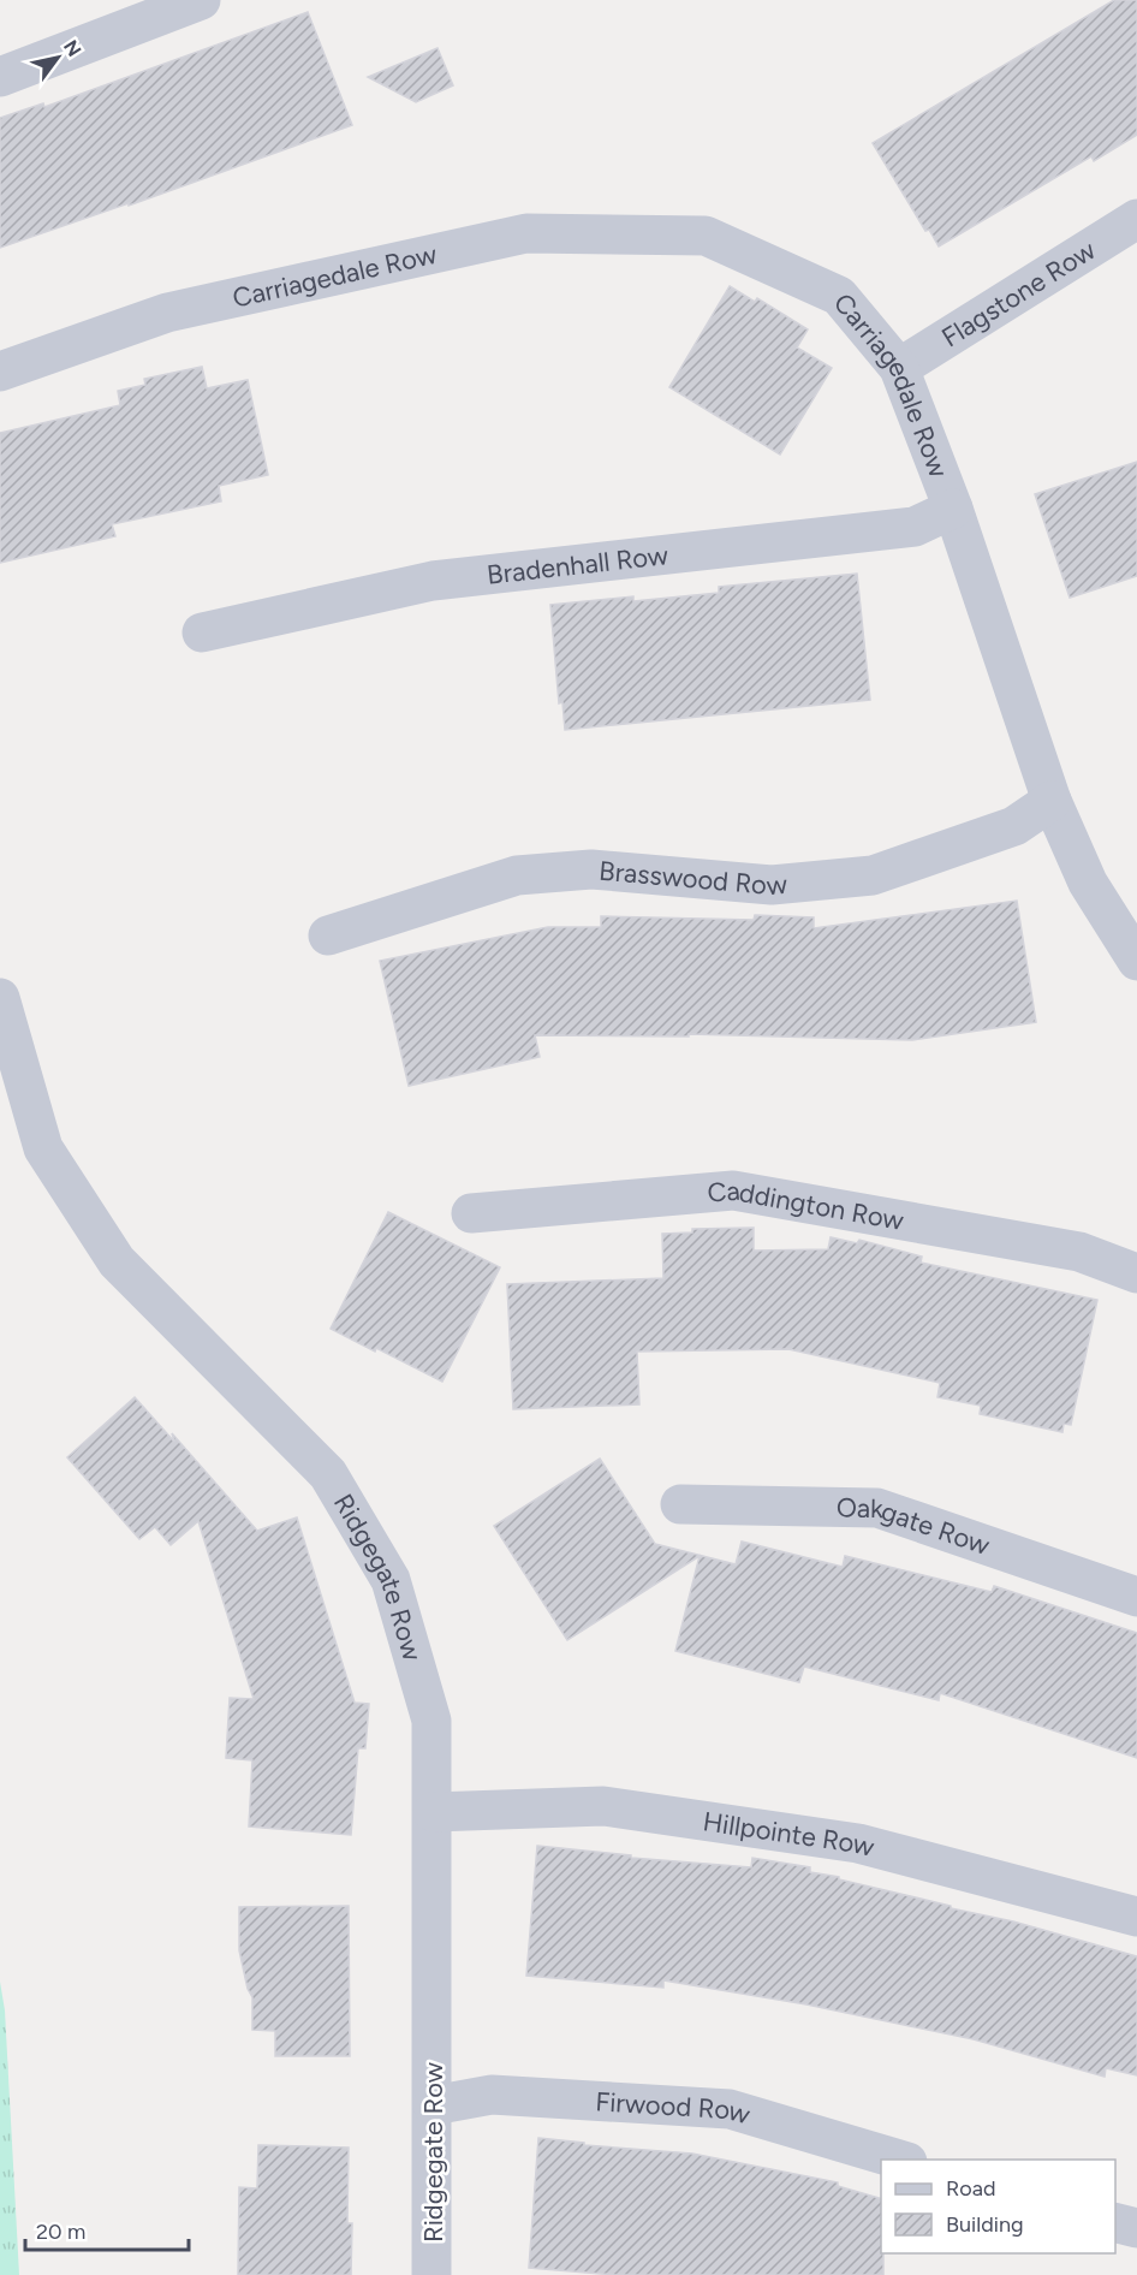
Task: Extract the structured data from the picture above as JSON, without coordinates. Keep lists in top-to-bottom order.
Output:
{
  "streets": {
    "street": [
      "Carriagedale Row",
      "Flagstone Row",
      "Bradenhall Row",
      "Brasswood Row",
      "Caddington Row",
      "Oakgate Row",
      "Ridgegate Row",
      "Hillpointe Row",
      "Firwood Row"
    ]
  },
  "crossings": [
    ["Carriagedale Row", "Flagstone Row"],
    ["Carriagedale Row", "Bradenhall Row"],
    ["Carriagedale Row", "Brasswood Row"],
    ["Ridgegate Row", "Hillpointe Row"],
    ["Ridgegate Row", "Firwood Row"]
  ],
  "legend": ["Road", "Building"],
  "scale_bar": "20 m",
  "north": "top right"
}
